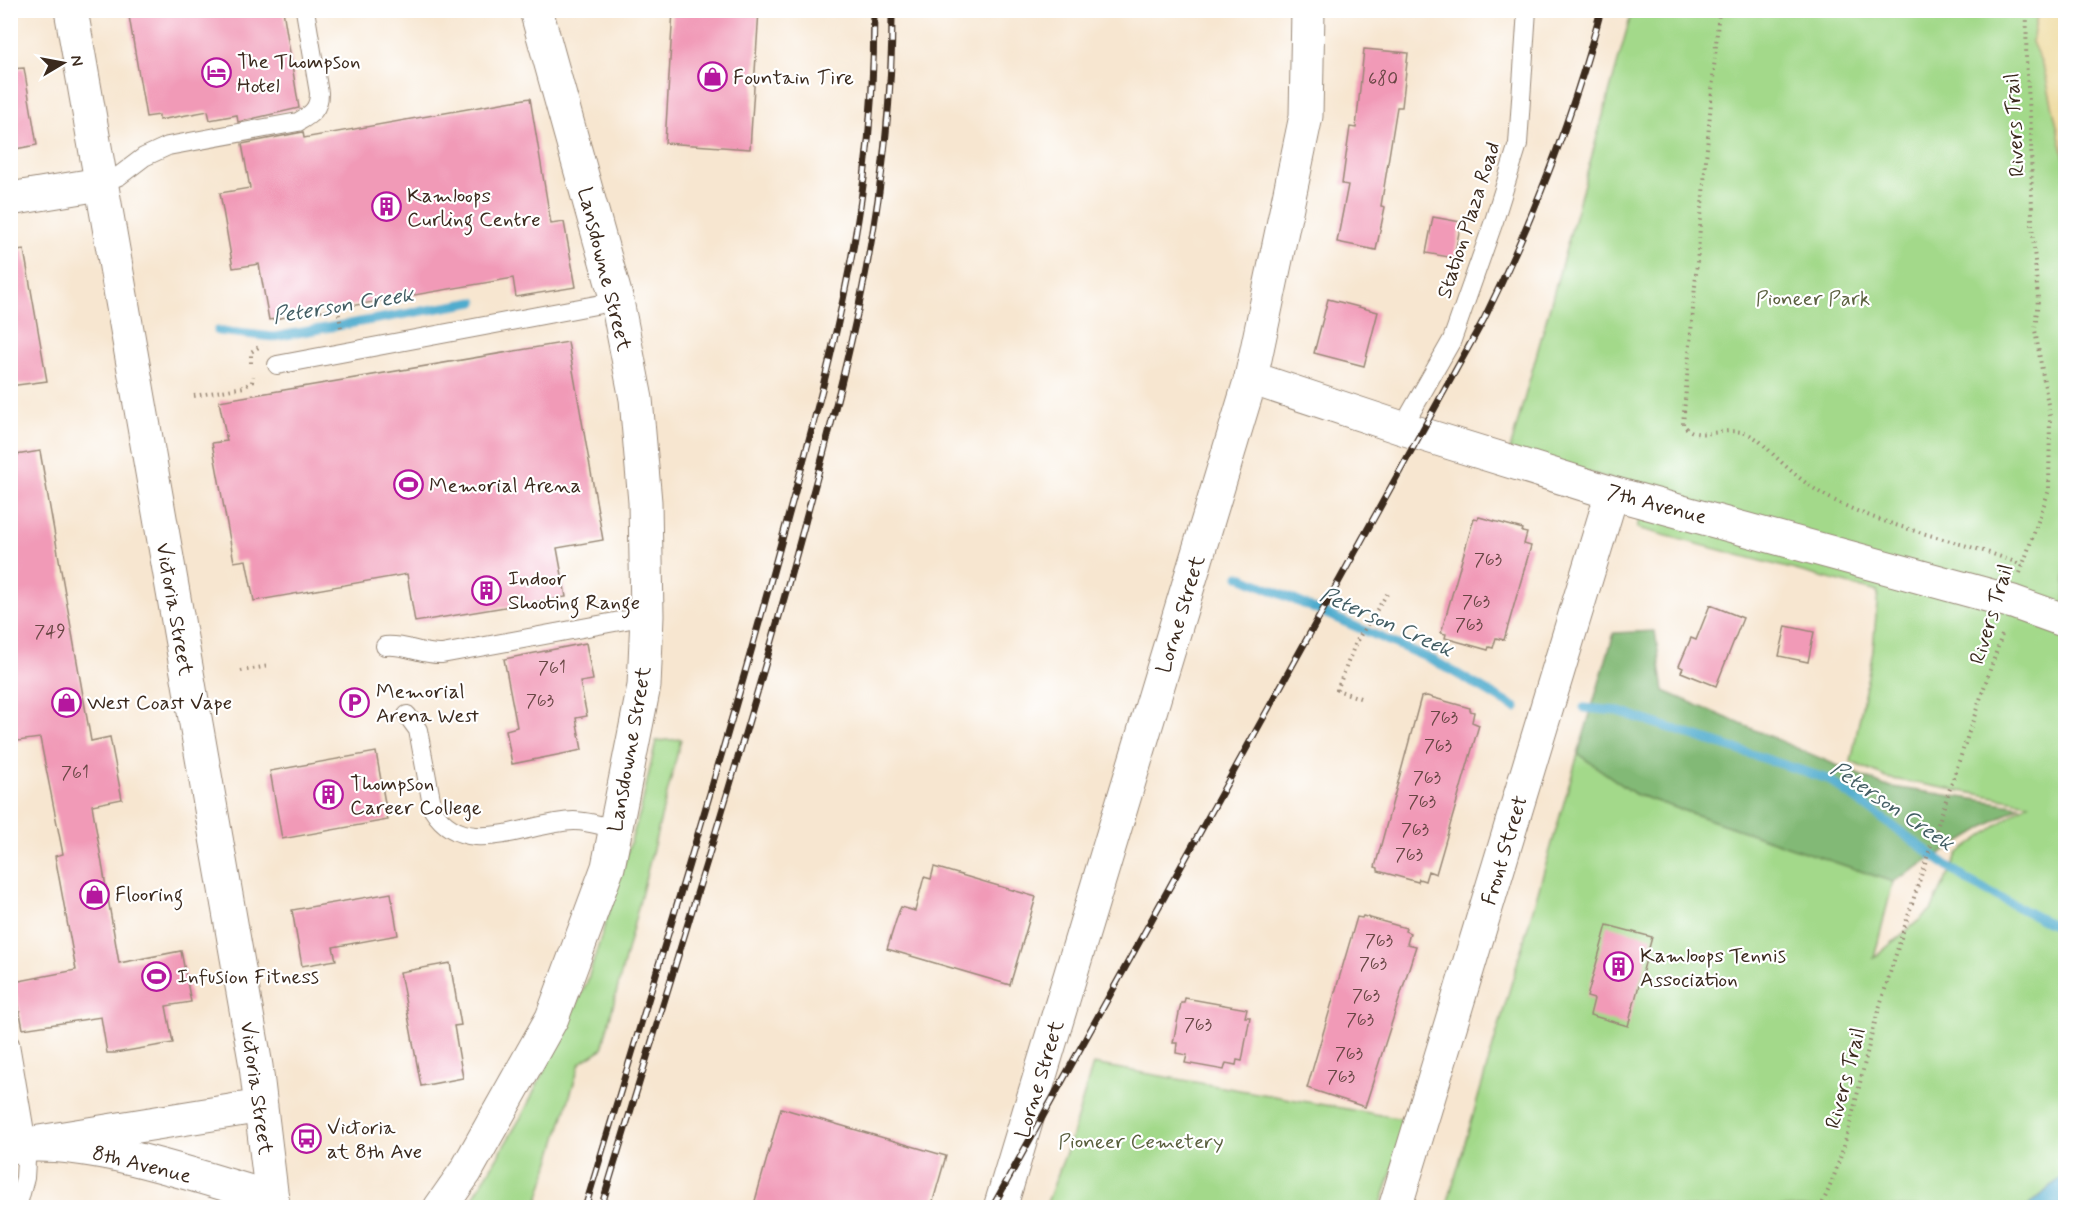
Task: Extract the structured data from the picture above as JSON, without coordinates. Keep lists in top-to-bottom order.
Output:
{
  "streets": {
    "street": [
      "Lansdowne Street",
      "7th Avenue",
      "Victoria Street",
      "Lorne Street",
      "Front Street",
      "8th Avenue"
    ],
    "lane": ["Station Plaza Road"],
    "path": ["Rivers Trail"]
  },
  "crossings": [
    ["Rivers Trail", "7th Avenue"],
    ["Station Plaza Road", "7th Avenue"],
    ["7th Avenue", "Lorne Street"],
    ["7th Avenue", "Front Street"],
    ["Victoria Street", "8th Avenue"]
  ],
  "water": ["Peterson Creek"],
  "parks": ["Pioneer Park", "Pioneer Cemetery"],
  "places": {
    "hotel": ["The Thompson Hotel"],
    "shop": ["Fountain Tire", "West Coast Vape", "Flooring"],
    "building": [
      "Kamloops Curling Centre",
      "Indoor Shooting Range",
      "Thompson Career College",
      "Kamloops Tennis Association"
    ],
    "sports": ["Memorial Arena", "Infusion Fitness"],
    "parking": ["Memorial Arena West"],
    "bus stop": ["Victoria at 8th Ave"]
  },
  "house_numbers": [
    "680",
    "763",
    "763",
    "763",
    "749",
    "761",
    "763",
    "763",
    "763",
    "761",
    "763",
    "763",
    "763",
    "763",
    "763",
    "763",
    "763",
    "763",
    "763",
    "763",
    "763"
  ],
  "north": "right"
}
